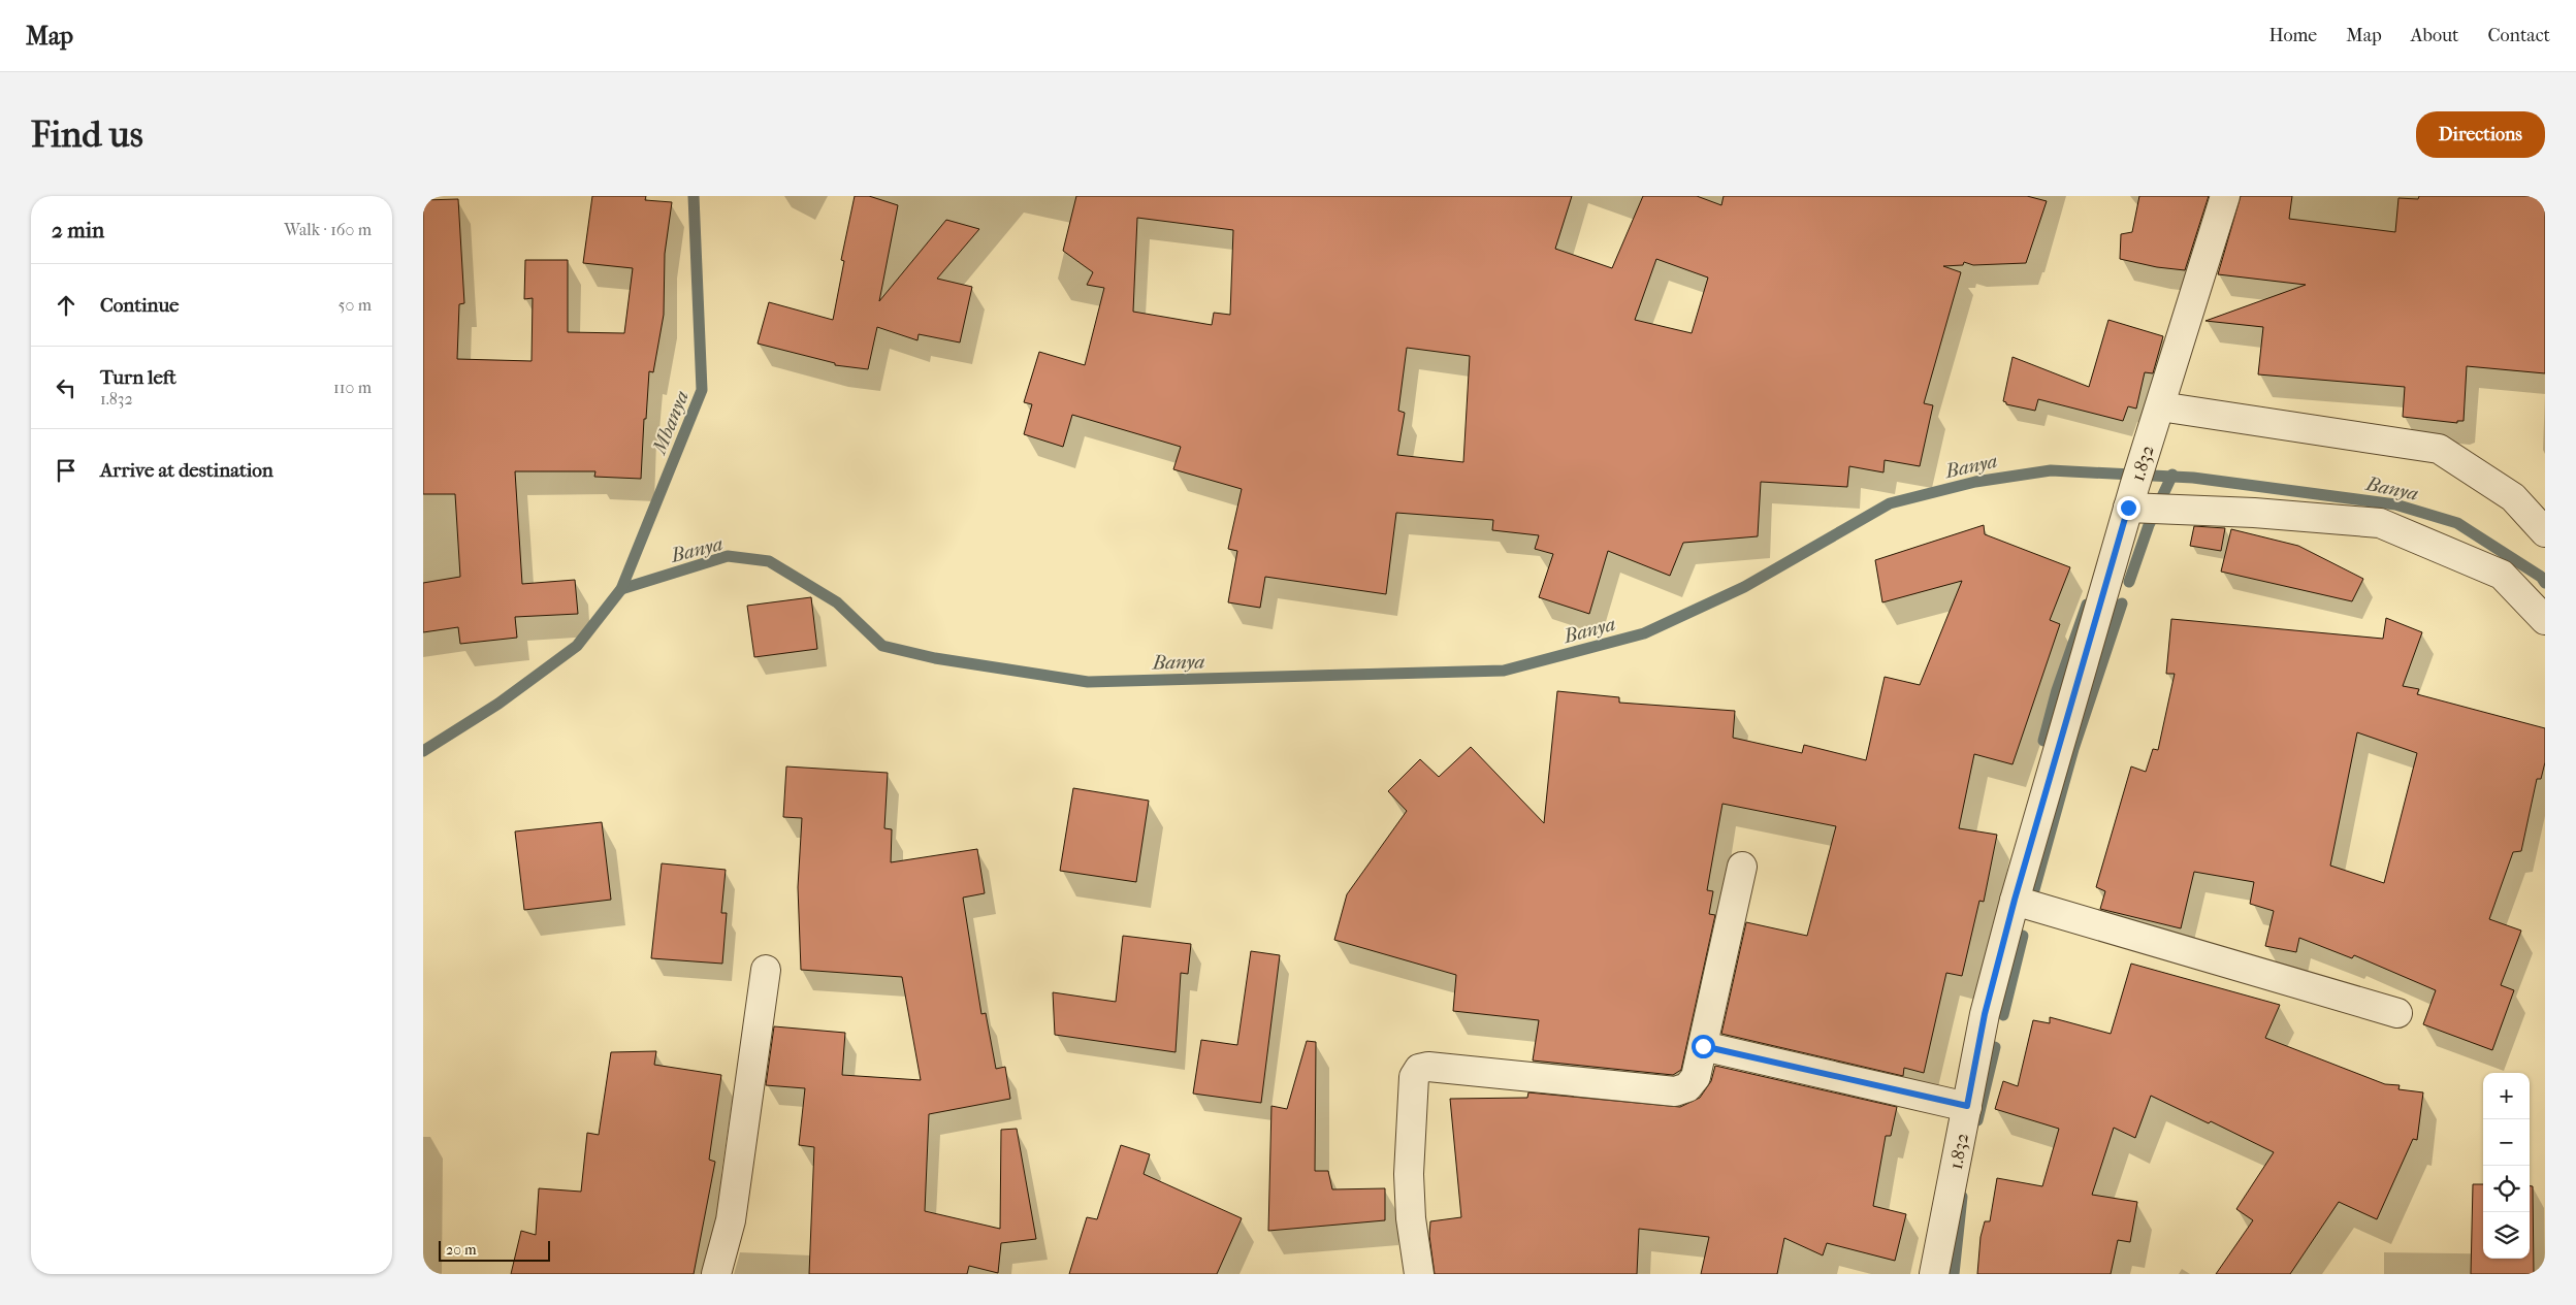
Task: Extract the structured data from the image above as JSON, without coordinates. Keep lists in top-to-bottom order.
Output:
{
  "streets": {
    "street": ["1.832"]
  },
  "water": ["Mbanya", "Banya"],
  "scale_bar": "20 m",
  "page": {
    "header": "Map",
    "nav": [
      "Home",
      "Map",
      "About",
      "Contact"
    ],
    "buttons": "Directions",
    "title": "Find us",
    "heading": ["2 min", "Walk · 160 m"],
    "list": [
      ["Continue", "50 m"],
      ["Turn left", "1.832", "110 m"],
      "Arrive at destination"
    ],
    "map_buttons": ["+", "−"],
    "scale": "20 m"
  }
}
